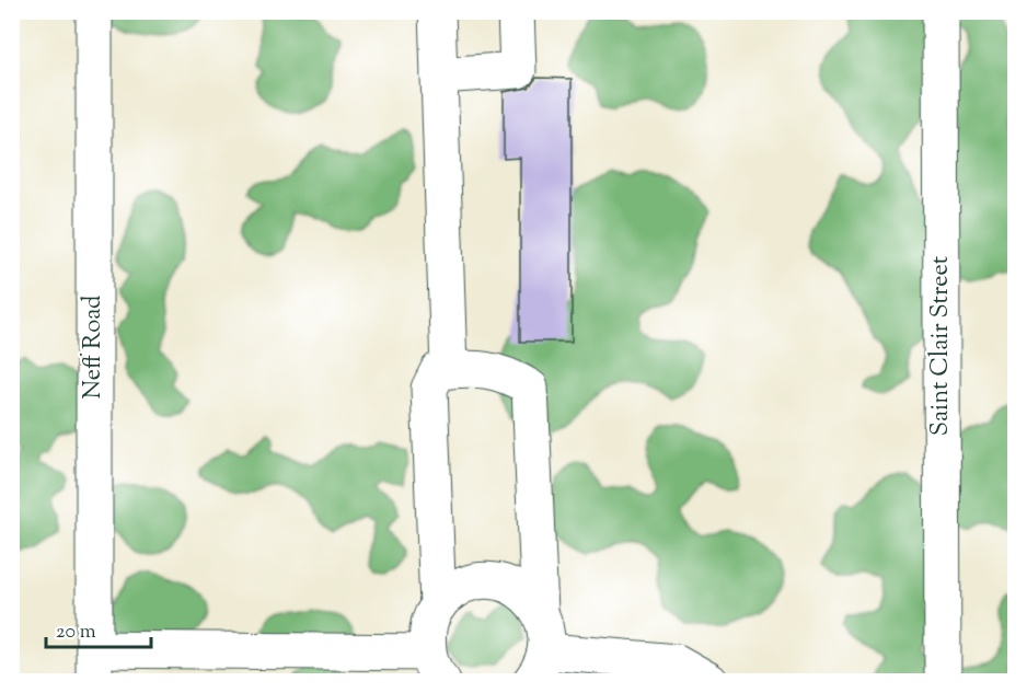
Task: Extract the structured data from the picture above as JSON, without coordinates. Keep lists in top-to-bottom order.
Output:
{
  "streets": {
    "street": ["Saint Clair Street", "Neff Road"]
  },
  "scale_bar": "20 m"
}
